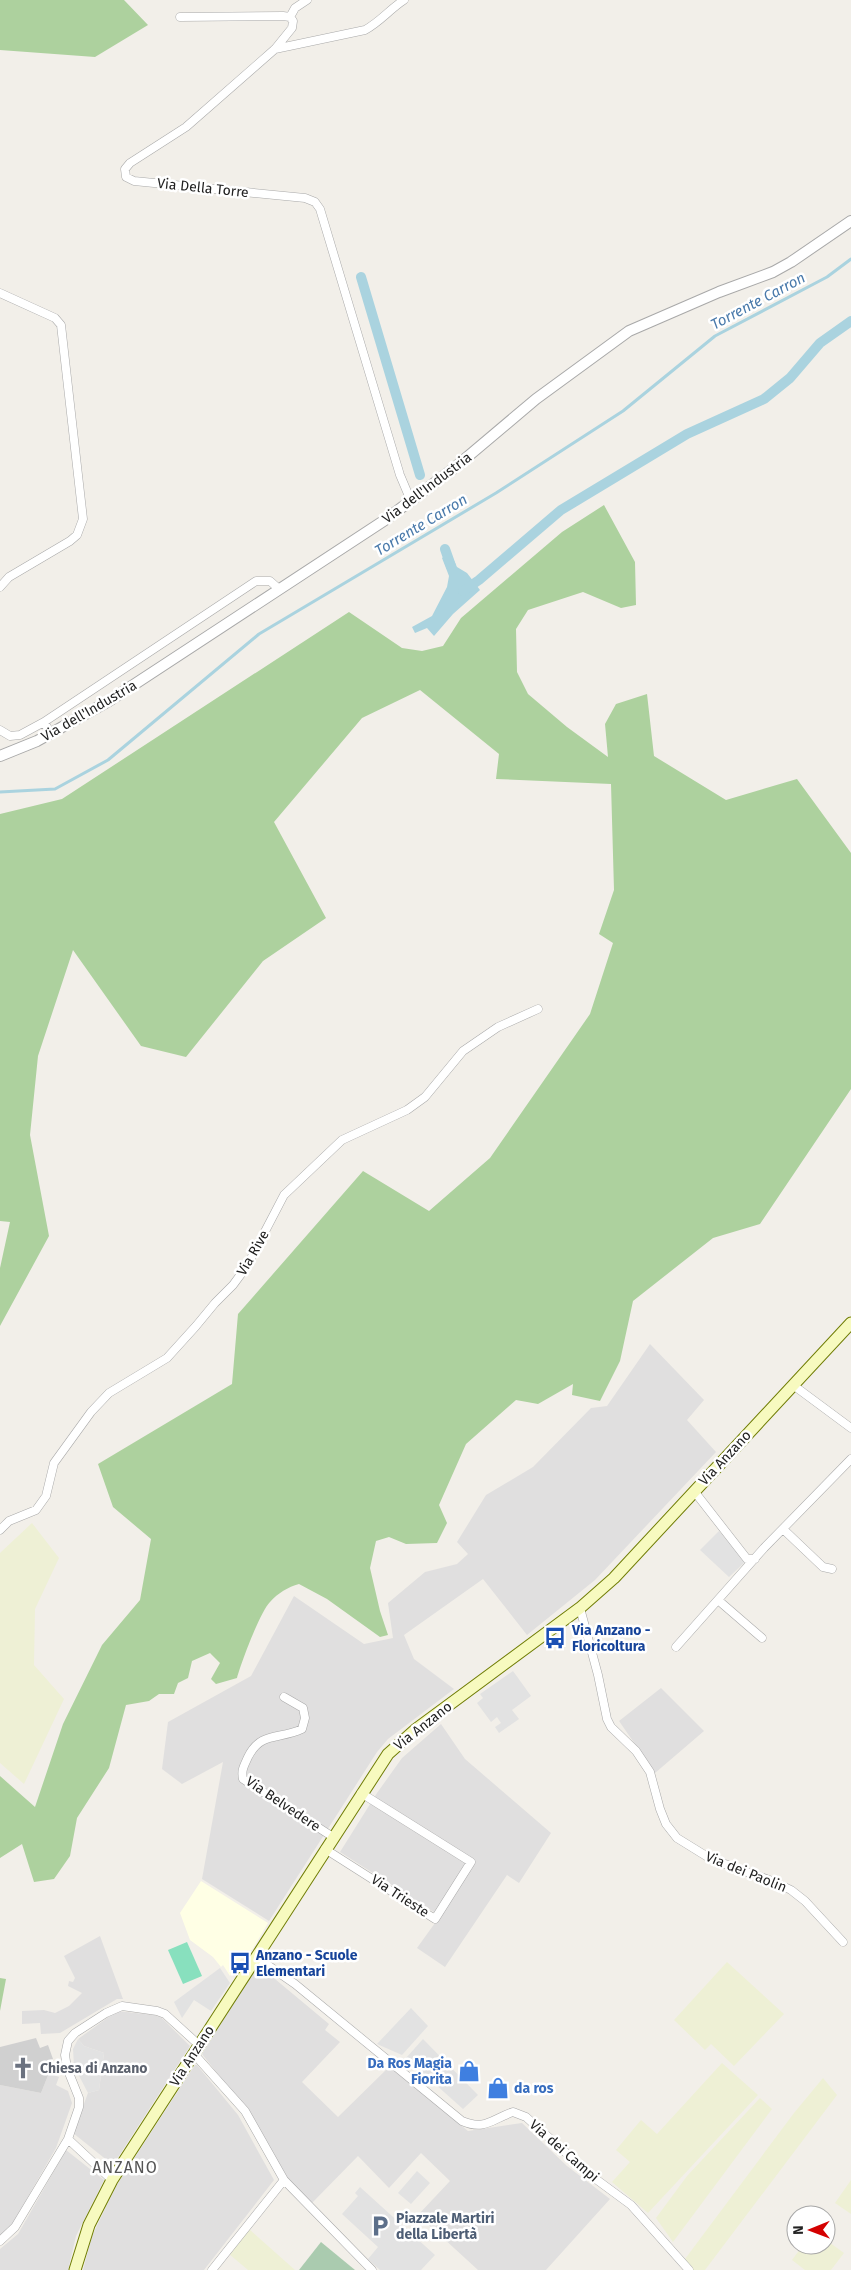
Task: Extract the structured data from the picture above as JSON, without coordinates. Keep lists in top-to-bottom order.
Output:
{
  "streets": {
    "main road": ["Via Anzano"],
    "street": [
      "Via Della Torre",
      "Via dell'Industria",
      "Via Rive",
      "Via Belvedere",
      "Via dei Paolin",
      "Via Trieste",
      "Via dei Campi"
    ]
  },
  "crossings": [
    ["Via Della Torre", "Via dell'Industria"],
    ["Via Anzano", "Via Belvedere"],
    ["Via Anzano", "Via dei Paolin"],
    ["Via Anzano", "Via Trieste"],
    ["Via Anzano", "Via dei Campi"]
  ],
  "districts": ["ANZANO"],
  "water": ["Torrente Carron"],
  "places": {
    "bus stop": ["Via Anzano - Floricoltura", "Anzano - Scuole Elementari"],
    "church": ["Chiesa di Anzano"],
    "shop": ["Da Ros Magia Fiorita", "da ros"],
    "parking": ["Piazzale Martiri della Libertà"]
  },
  "north": "left"
}
